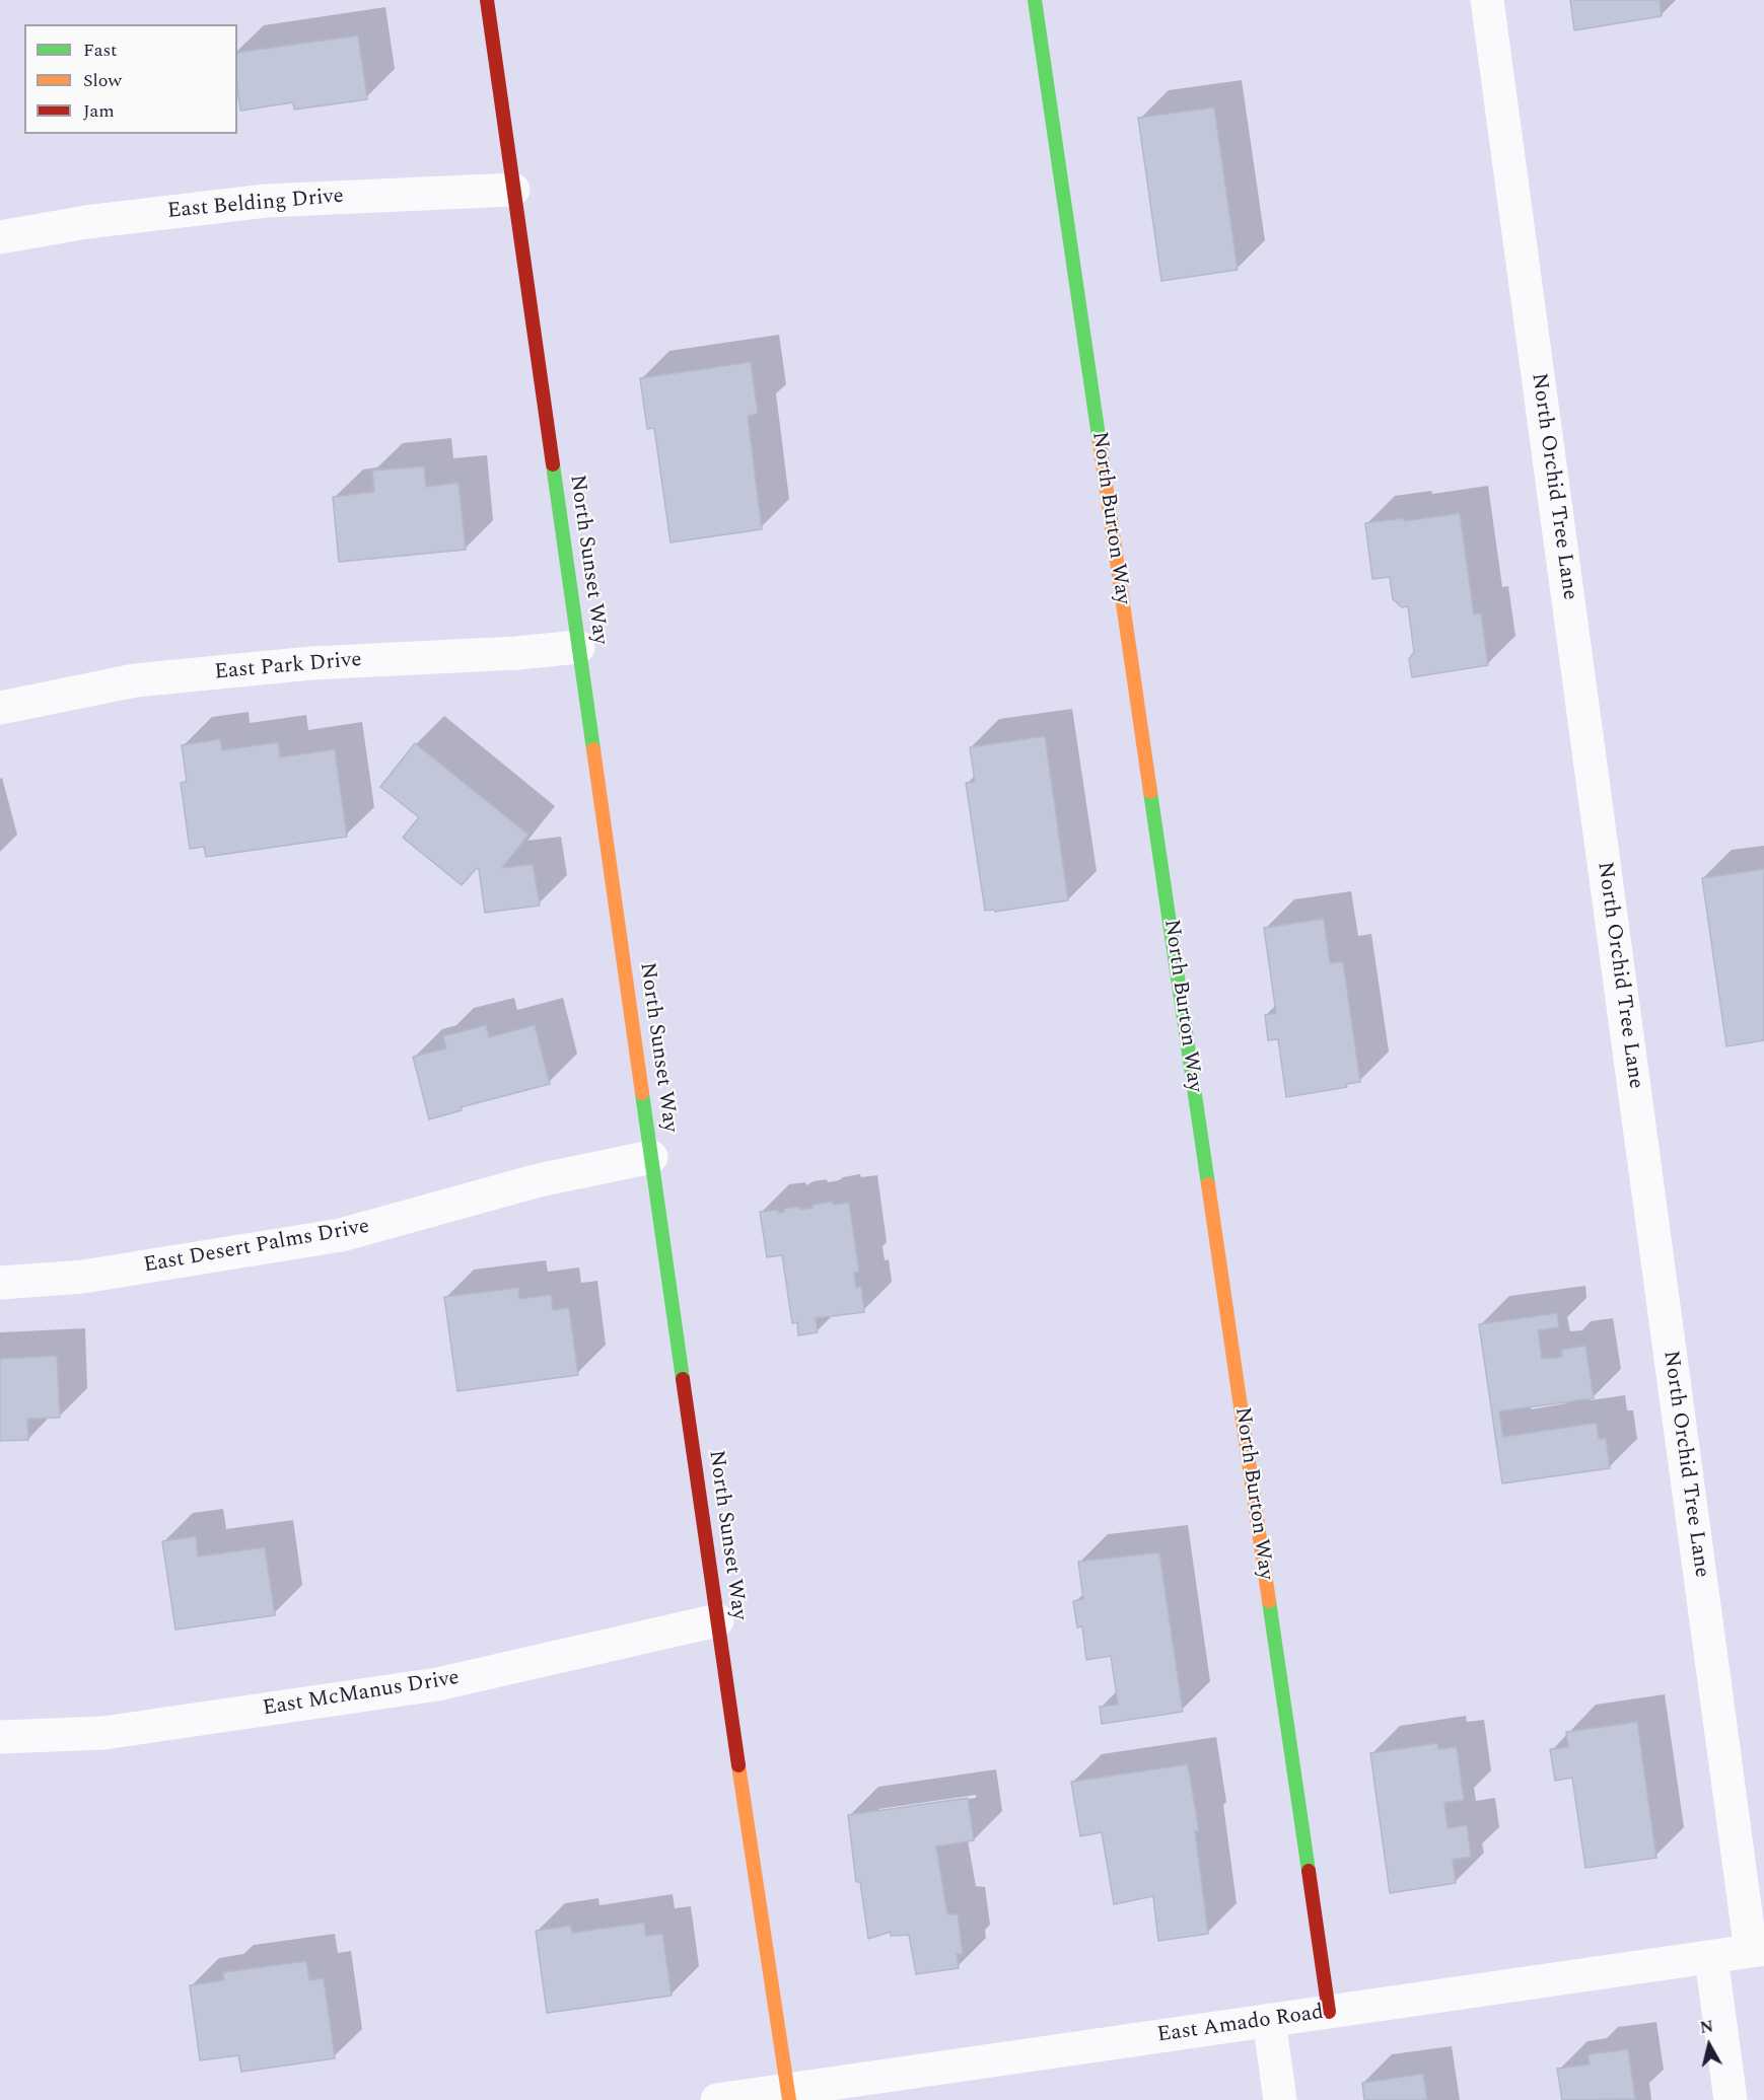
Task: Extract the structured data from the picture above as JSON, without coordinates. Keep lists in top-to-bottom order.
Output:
{
  "streets": {
    "street": [
      "East Belding Drive",
      "North Orchid Tree Lane",
      "North Burton Way",
      "North Sunset Way",
      "East Park Drive",
      "East Desert Palms Drive",
      "East McManus Drive",
      "East Amado Road"
    ]
  },
  "crossings": [
    ["East Belding Drive", "North Sunset Way"],
    ["North Orchid Tree Lane", "East Amado Road"],
    ["North Burton Way", "East Amado Road"],
    ["North Sunset Way", "East Park Drive"],
    ["North Sunset Way", "East Desert Palms Drive"],
    ["North Sunset Way", "East McManus Drive"],
    ["North Sunset Way", "East Amado Road"]
  ],
  "legend": ["Fast", "Slow", "Jam"],
  "north": "top"
}
